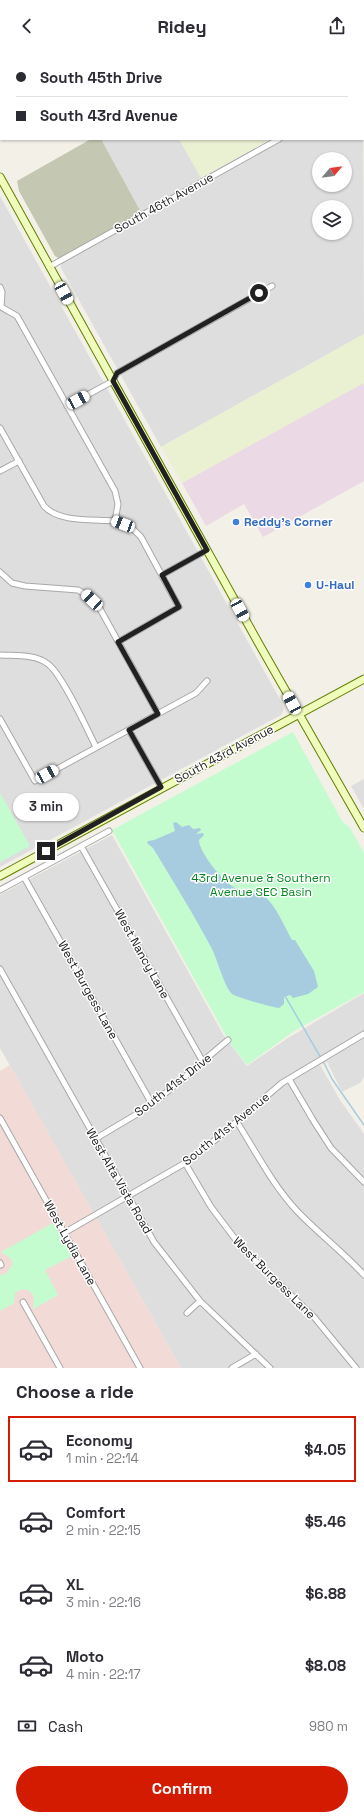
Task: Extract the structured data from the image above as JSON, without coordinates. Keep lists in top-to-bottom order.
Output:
{
  "streets": {
    "main road": ["South 43rd Avenue"],
    "street": [
      "South 46th Avenue",
      "West Nancy Lane",
      "West Burgess Lane",
      "South 41st Drive",
      "South 41st Avenue",
      "West Alta Vista Road",
      "West Lydia Lane"
    ]
  },
  "crossings": [
    ["West Nancy Lane", "South 41st Drive"],
    ["West Burgess Lane", "South 41st Drive"],
    ["West Burgess Lane", "South 41st Avenue"],
    ["South 41st Drive", "West Alta Vista Road"],
    ["South 41st Avenue", "West Alta Vista Road"],
    ["South 41st Avenue", "West Lydia Lane"]
  ],
  "parks": ["43rd Avenue & Southern Avenue SEC Basin"],
  "places": ["Reddy's Corner", "U-Haul"],
  "north": "top right",
  "page": {
    "header": "Ridey",
    "banner": ["South 45th Drive", "South 43rd Avenue"],
    "bubble": "3 min",
    "heading": "Choose a ride",
    "list": [
      {
        "name": "Economy",
        "note": "1 min · 22:14",
        "value": "$4.05"
      },
      {
        "name": "Comfort",
        "note": "2 min · 22:15",
        "value": "$5.46"
      },
      {
        "name": "XL",
        "note": "3 min · 22:16",
        "value": "$6.88"
      },
      {
        "name": "Moto",
        "note": "4 min · 22:17",
        "value": "$8.08"
      }
    ],
    "pay": ["Cash", "980 m"],
    "buttons": "Confirm"
  }
}
